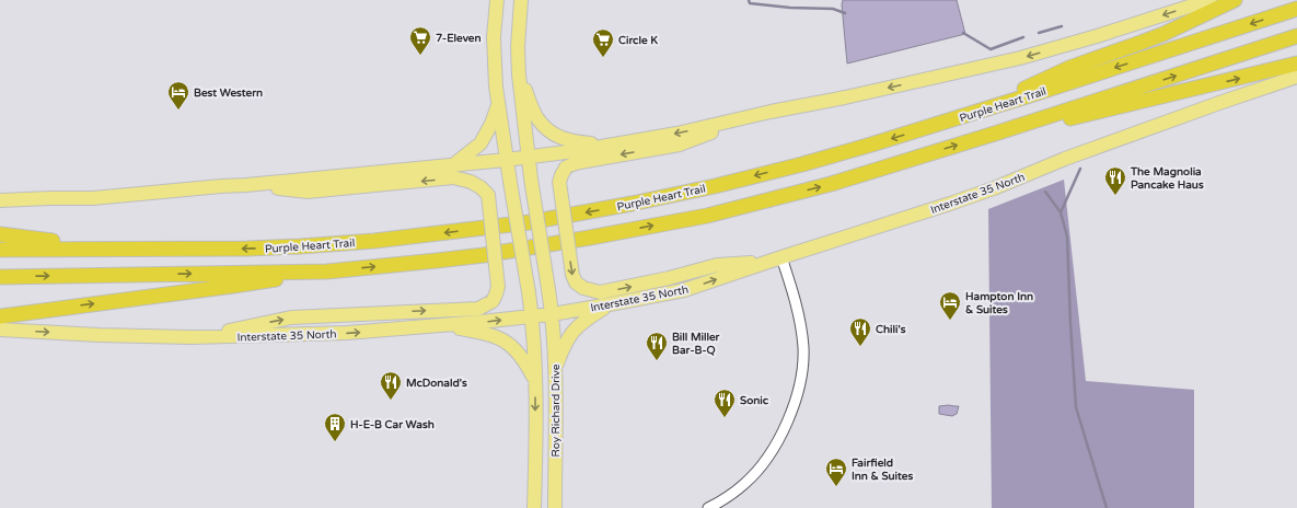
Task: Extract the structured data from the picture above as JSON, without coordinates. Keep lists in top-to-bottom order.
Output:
{
  "streets": {
    "highway": ["Purple Heart Trail"],
    "main road": ["Interstate 35 North", "Roy Richard Drive"]
  },
  "crossings": [
    ["Interstate 35 North", "Roy Richard Drive"]
  ],
  "one_way": ["Interstate 35 North"],
  "places": {
    "supermarket": ["7-Eleven", "Circle K"],
    "hotel": ["Best Western", "Hampton Inn & Suites", "Fairfield Inn & Suites"],
    "restaurant": [
      "The Magnolia Pancake Haus",
      "Chili's",
      "Bill Miller Bar-B-Q",
      "McDonald's",
      "Sonic"
    ],
    "building": ["H-E-B Car Wash"]
  }
}
